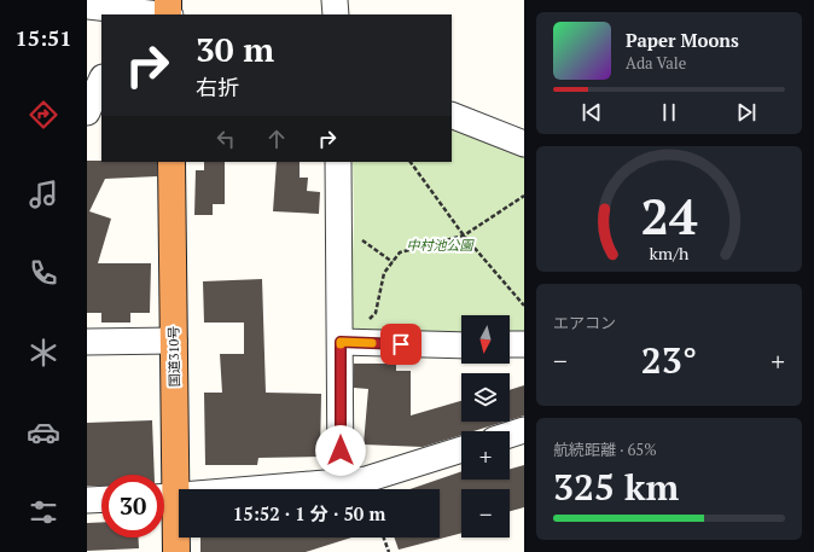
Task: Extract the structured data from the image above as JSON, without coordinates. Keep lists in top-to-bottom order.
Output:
{
  "streets": {
    "highway": ["国道310号"]
  },
  "parks": ["中村池公園"],
  "north": "bottom",
  "page": {
    "tabs": "15:51",
    "turn": ["30 m", "右折"],
    "song": ["Paper Moons", "Ada Vale"],
    "tile": [
      "エアコン",
      ["航続距離 · 65%", "325 km"]
    ],
    "map_buttons": ["+", "−"],
    "heat": ["−", "23°", "+"],
    "limit": "30",
    "trip": "15:52 · 1 分 · 50 m",
    "gauge": ["24", "km/h"]
  }
}
